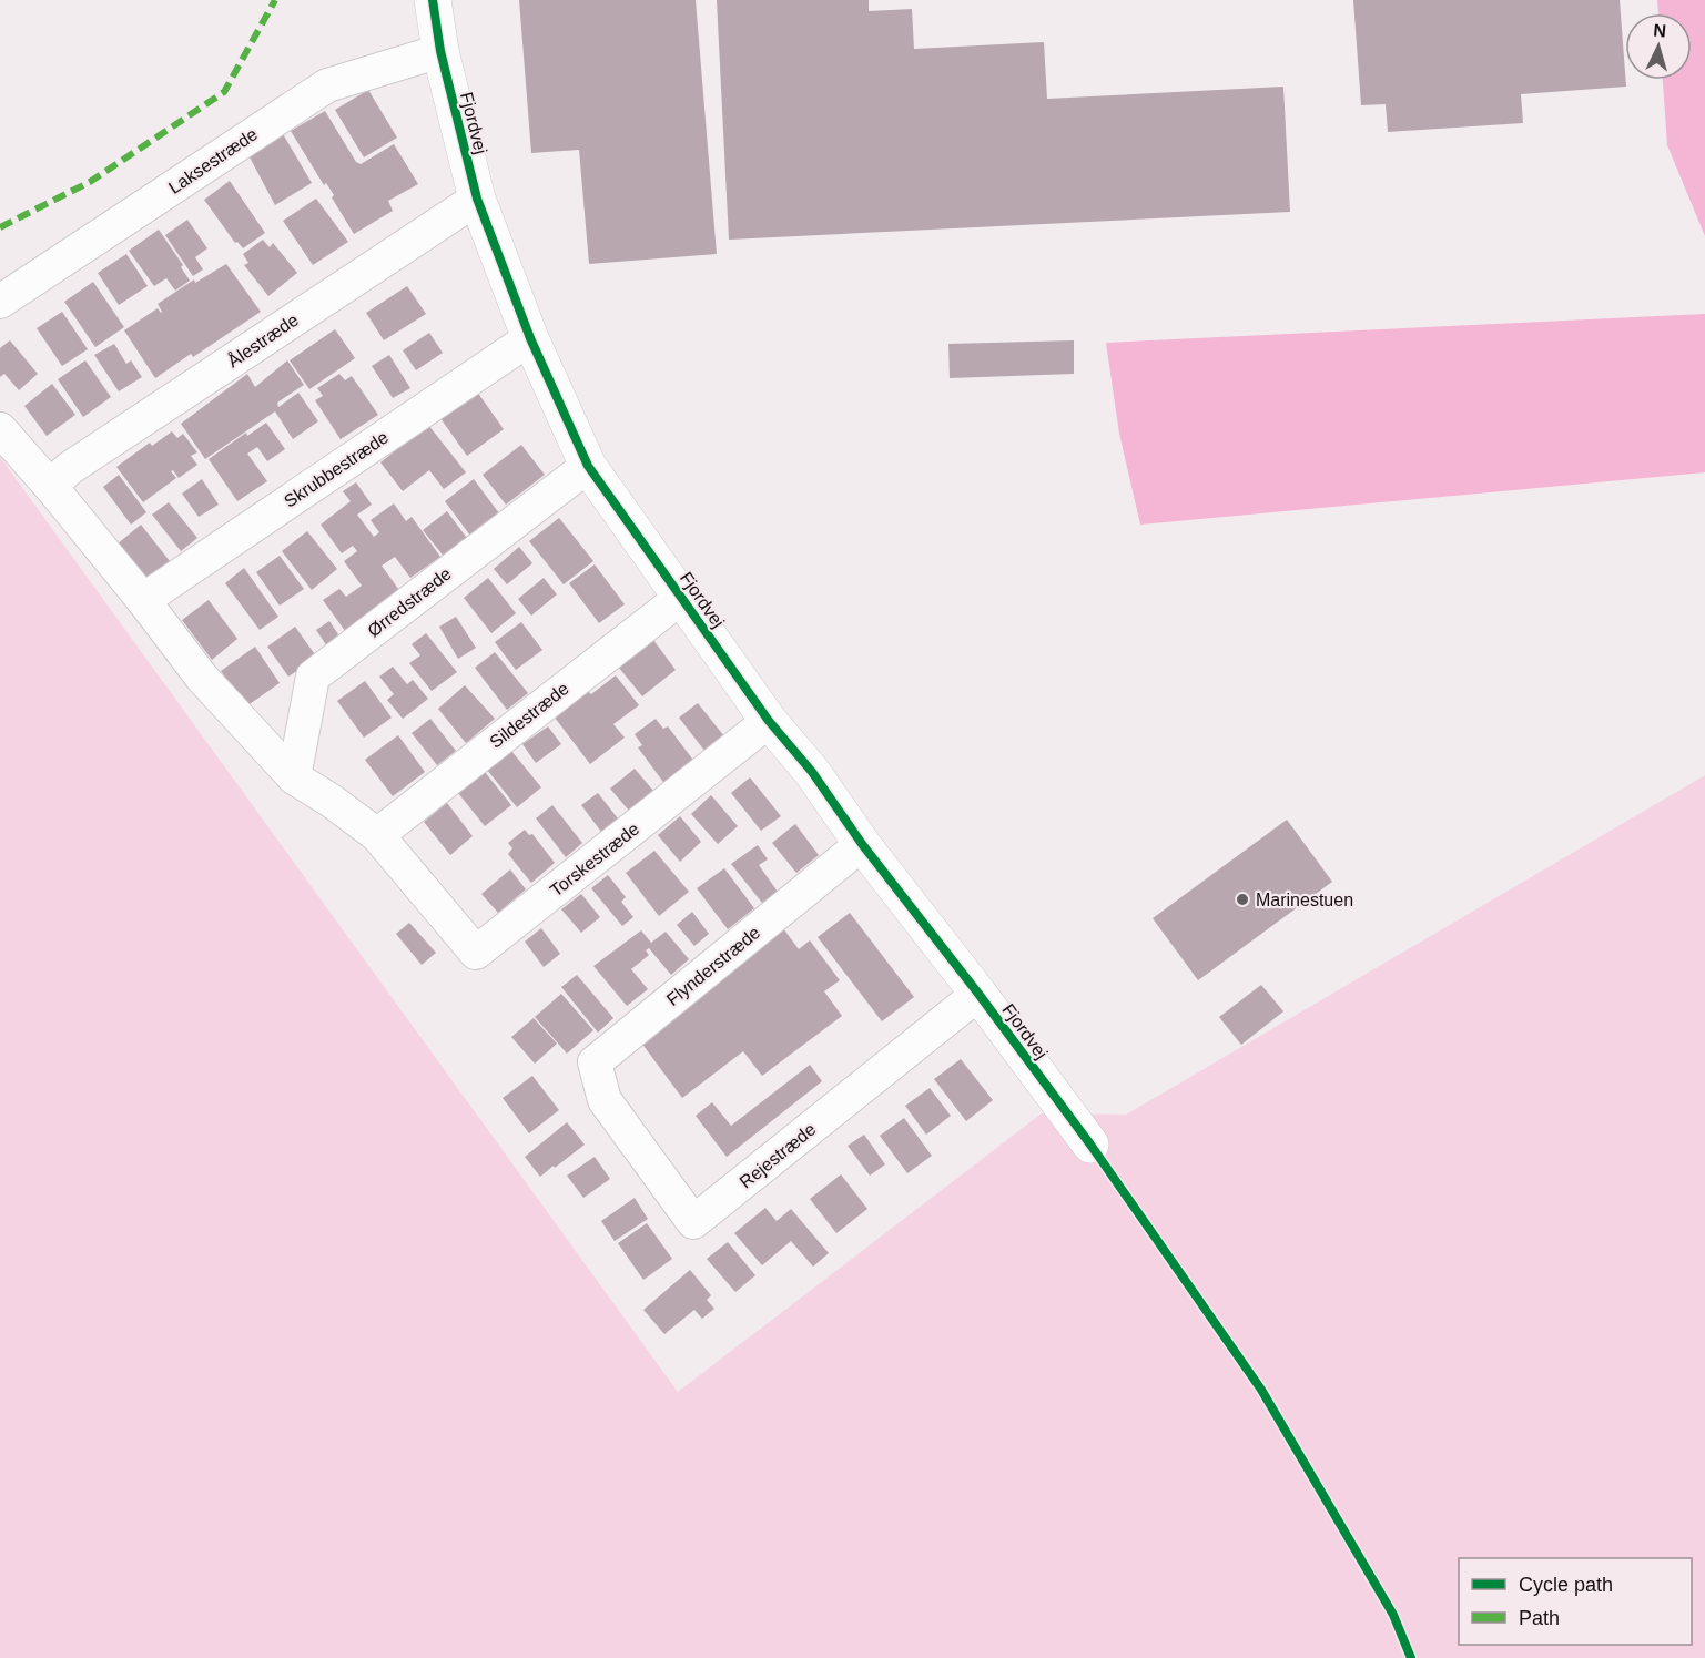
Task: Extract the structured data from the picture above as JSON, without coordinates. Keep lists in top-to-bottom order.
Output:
{
  "streets": {
    "street": ["Fjordvej"],
    "lane": [
      "Laksestræde",
      "Ålestræde",
      "Skrubbestræde",
      "Ørredstræde",
      "Sildestræde",
      "Torskestræde",
      "Flynderstræde",
      "Rejestræde"
    ]
  },
  "crossings": [
    ["Fjordvej", "Laksestræde"],
    ["Fjordvej", "Ålestræde"],
    ["Fjordvej", "Skrubbestræde"],
    ["Fjordvej", "Ørredstræde"],
    ["Fjordvej", "Sildestræde"],
    ["Fjordvej", "Torskestræde"],
    ["Fjordvej", "Flynderstræde"],
    ["Fjordvej", "Rejestræde"],
    ["Sildestræde", "Torskestræde"],
    ["Flynderstræde", "Rejestræde"]
  ],
  "places": ["Marinestuen"],
  "legend": ["Cycle path", "Path"],
  "north": "top"
}
